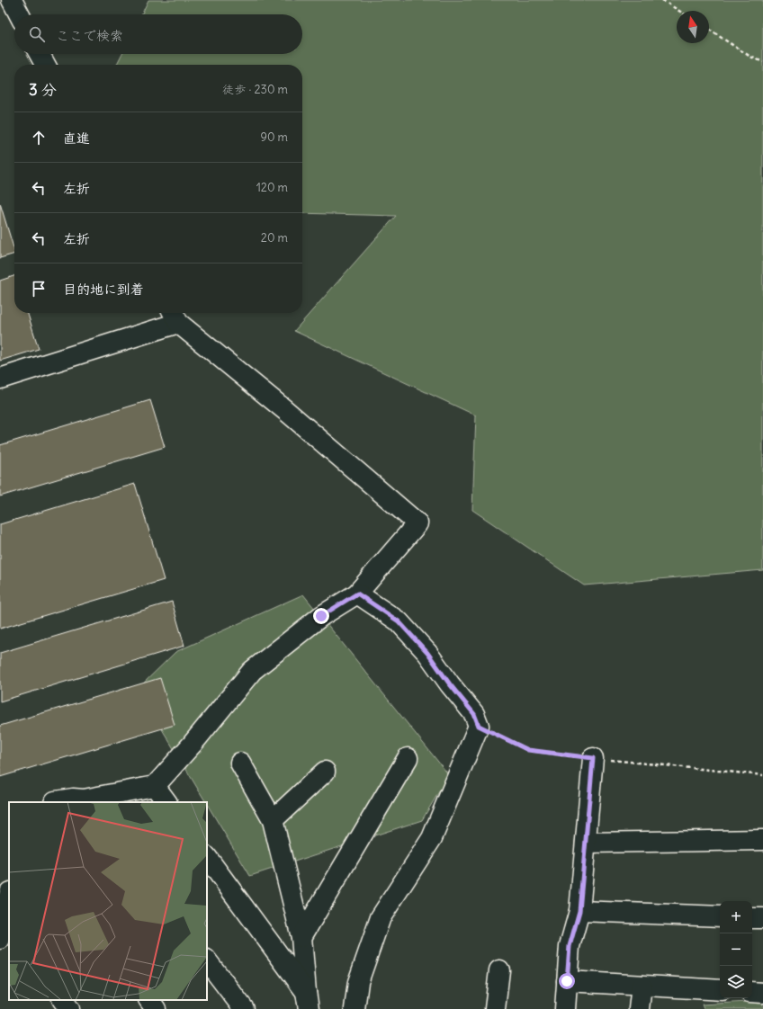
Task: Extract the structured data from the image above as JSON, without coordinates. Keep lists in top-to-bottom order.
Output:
{
  "north": "top",
  "page": {
    "search": "ここで検索",
    "heading": ["3 分", "徒歩 · 230 m"],
    "list": [
      ["直進", "90 m"],
      ["左折", "120 m"],
      ["左折", "20 m"],
      "目的地に到着"
    ],
    "map_buttons": ["+", "−"]
  }
}
